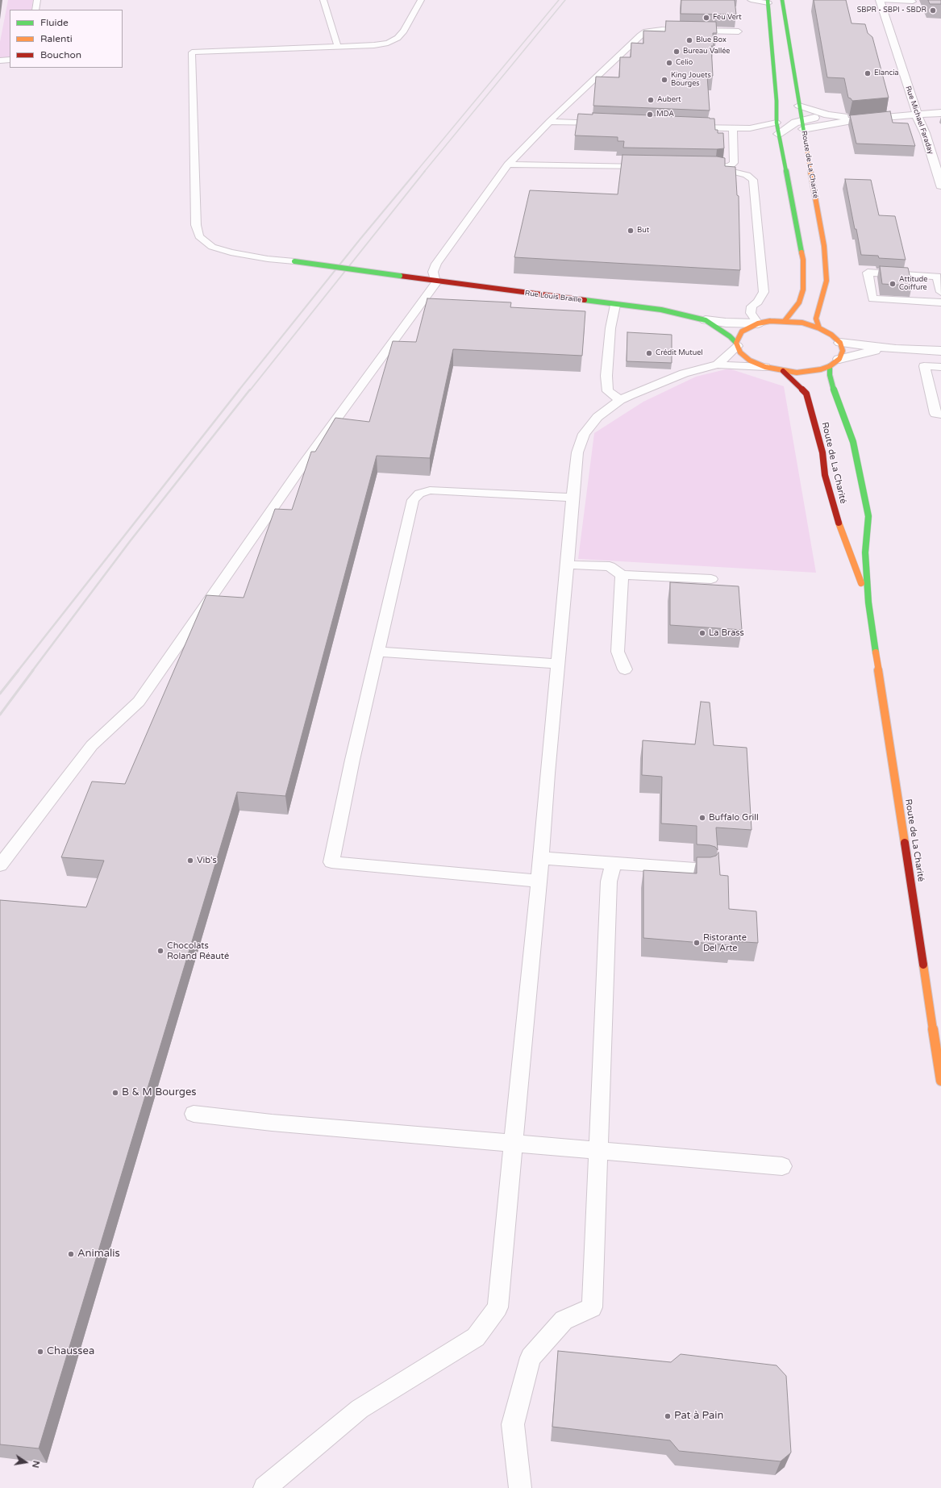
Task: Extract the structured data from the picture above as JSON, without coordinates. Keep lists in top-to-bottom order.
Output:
{
  "streets": {
    "main road": ["Route de La Charité", "Rue Louis Braille"],
    "street": ["Rue Michael Faraday"]
  },
  "crossings": [
    ["Route de La Charité", "Rue Louis Braille"]
  ],
  "places": [
    "SBPR - SBPI - SBDR",
    "Feu Vert",
    "Blue Box",
    "Bureau Vallée",
    "Celio",
    "Elancia",
    "King Jouets Bourges",
    "Aubert",
    "MDA",
    "But",
    "Attitude Coiffure",
    "Crédit Mutuel",
    "La Brass",
    "Buffalo Grill",
    "Vib's",
    "Ristorante Del Arte",
    "Chocolats Roland Réauté",
    "B & M Bourges",
    "Animalis",
    "Chaussea",
    "Pat à Pain"
  ],
  "legend": ["Fluide", "Ralenti", "Bouchon"],
  "north": "right"
}
